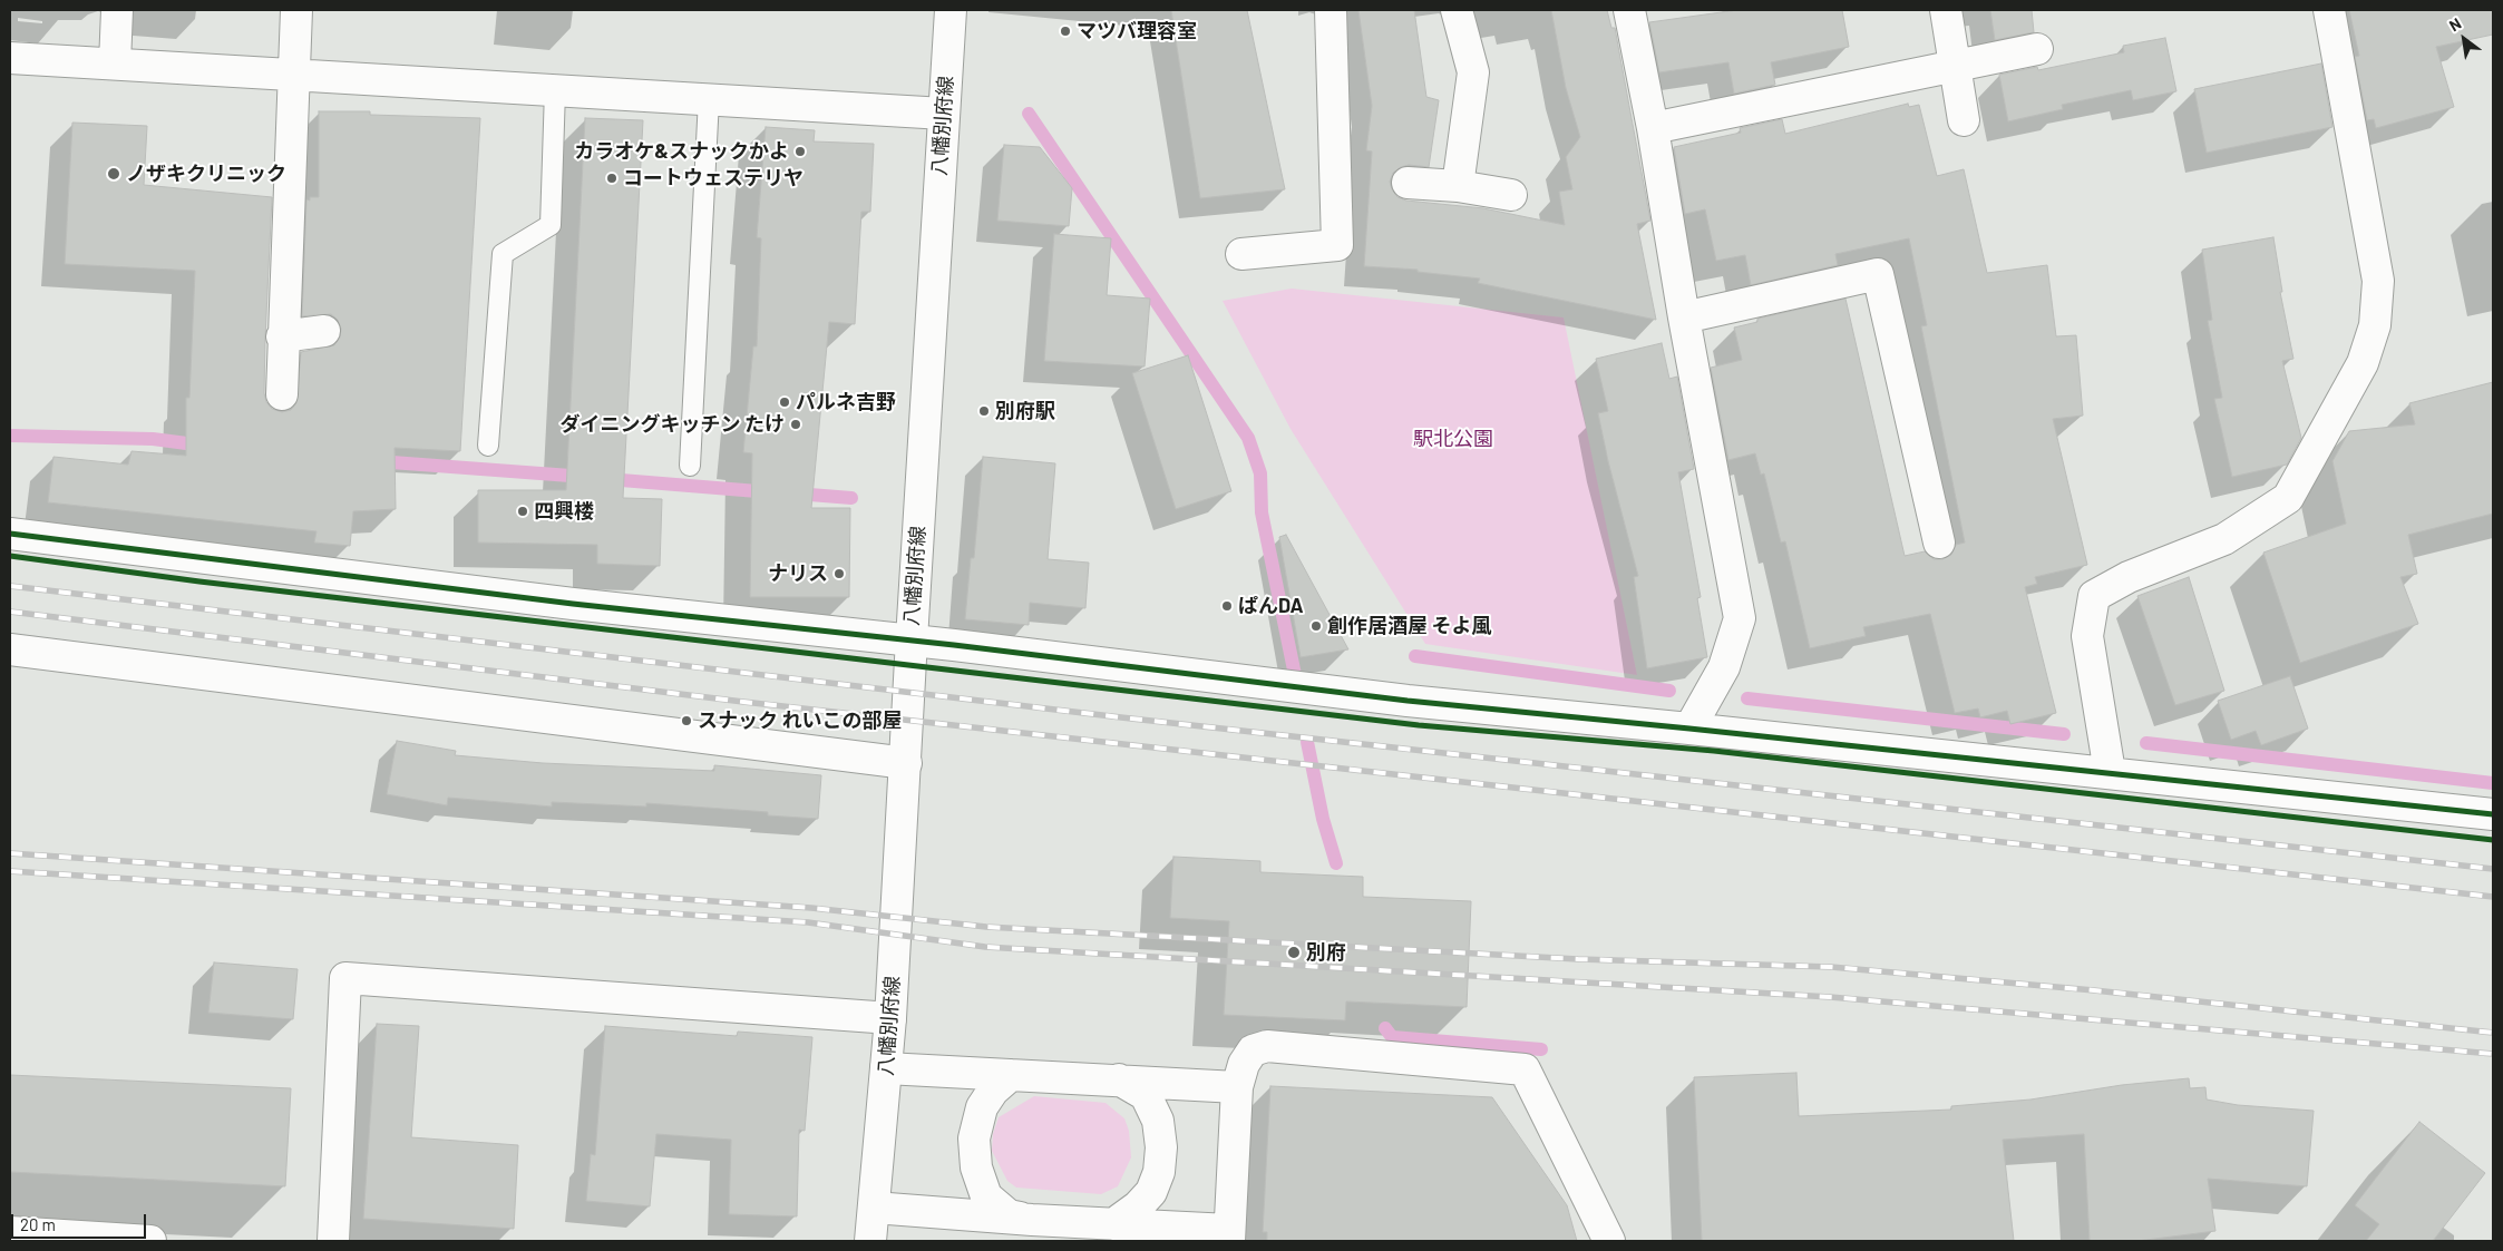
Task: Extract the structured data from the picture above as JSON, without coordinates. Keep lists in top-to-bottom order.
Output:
{
  "streets": {
    "street": ["八幡別府線"]
  },
  "parks": ["駅北公園"],
  "places": [
    "マツバ理容室",
    "カラオケ&スナックかよ",
    "ノザキクリニック",
    "コートウェステリヤ",
    "パルネ吉野",
    "別府駅",
    "ダイニングキッチン たけ",
    "四興楼",
    "ナリス",
    "ぱんDA",
    "創作居酒屋 そよ風",
    "スナック れいこの部屋",
    "別府"
  ],
  "scale_bar": "20 m",
  "north": "top left"
}
